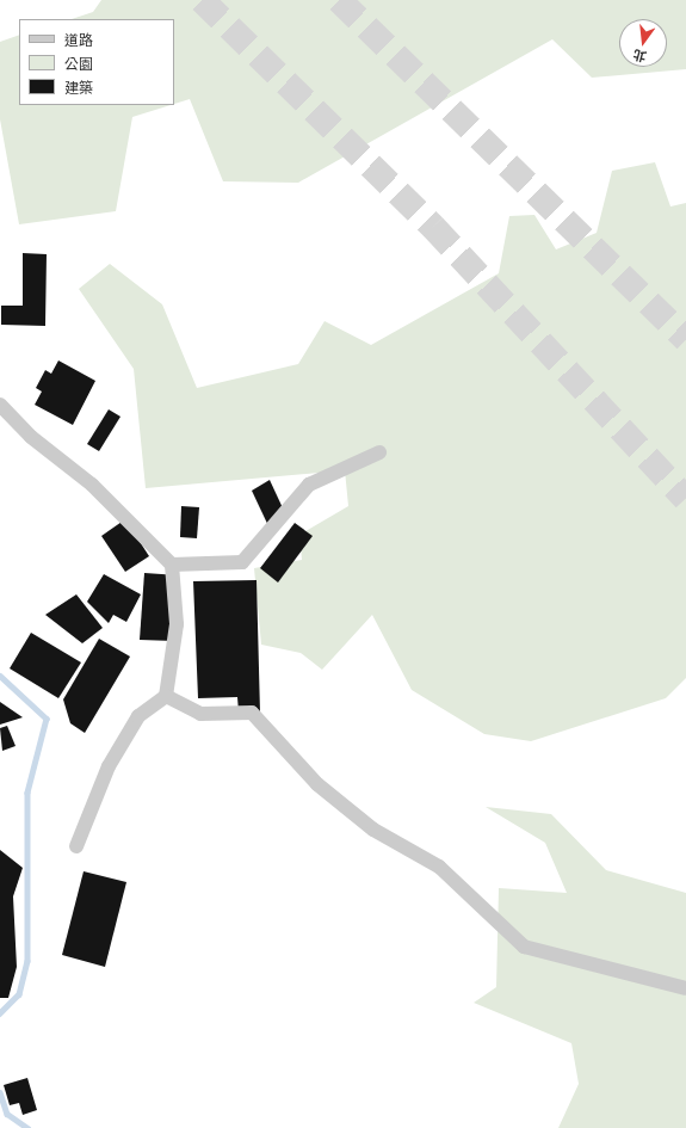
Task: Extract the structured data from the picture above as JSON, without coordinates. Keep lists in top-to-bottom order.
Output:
{
  "legend": ["道路", "公園", "建築"],
  "north": "bottom"
}
